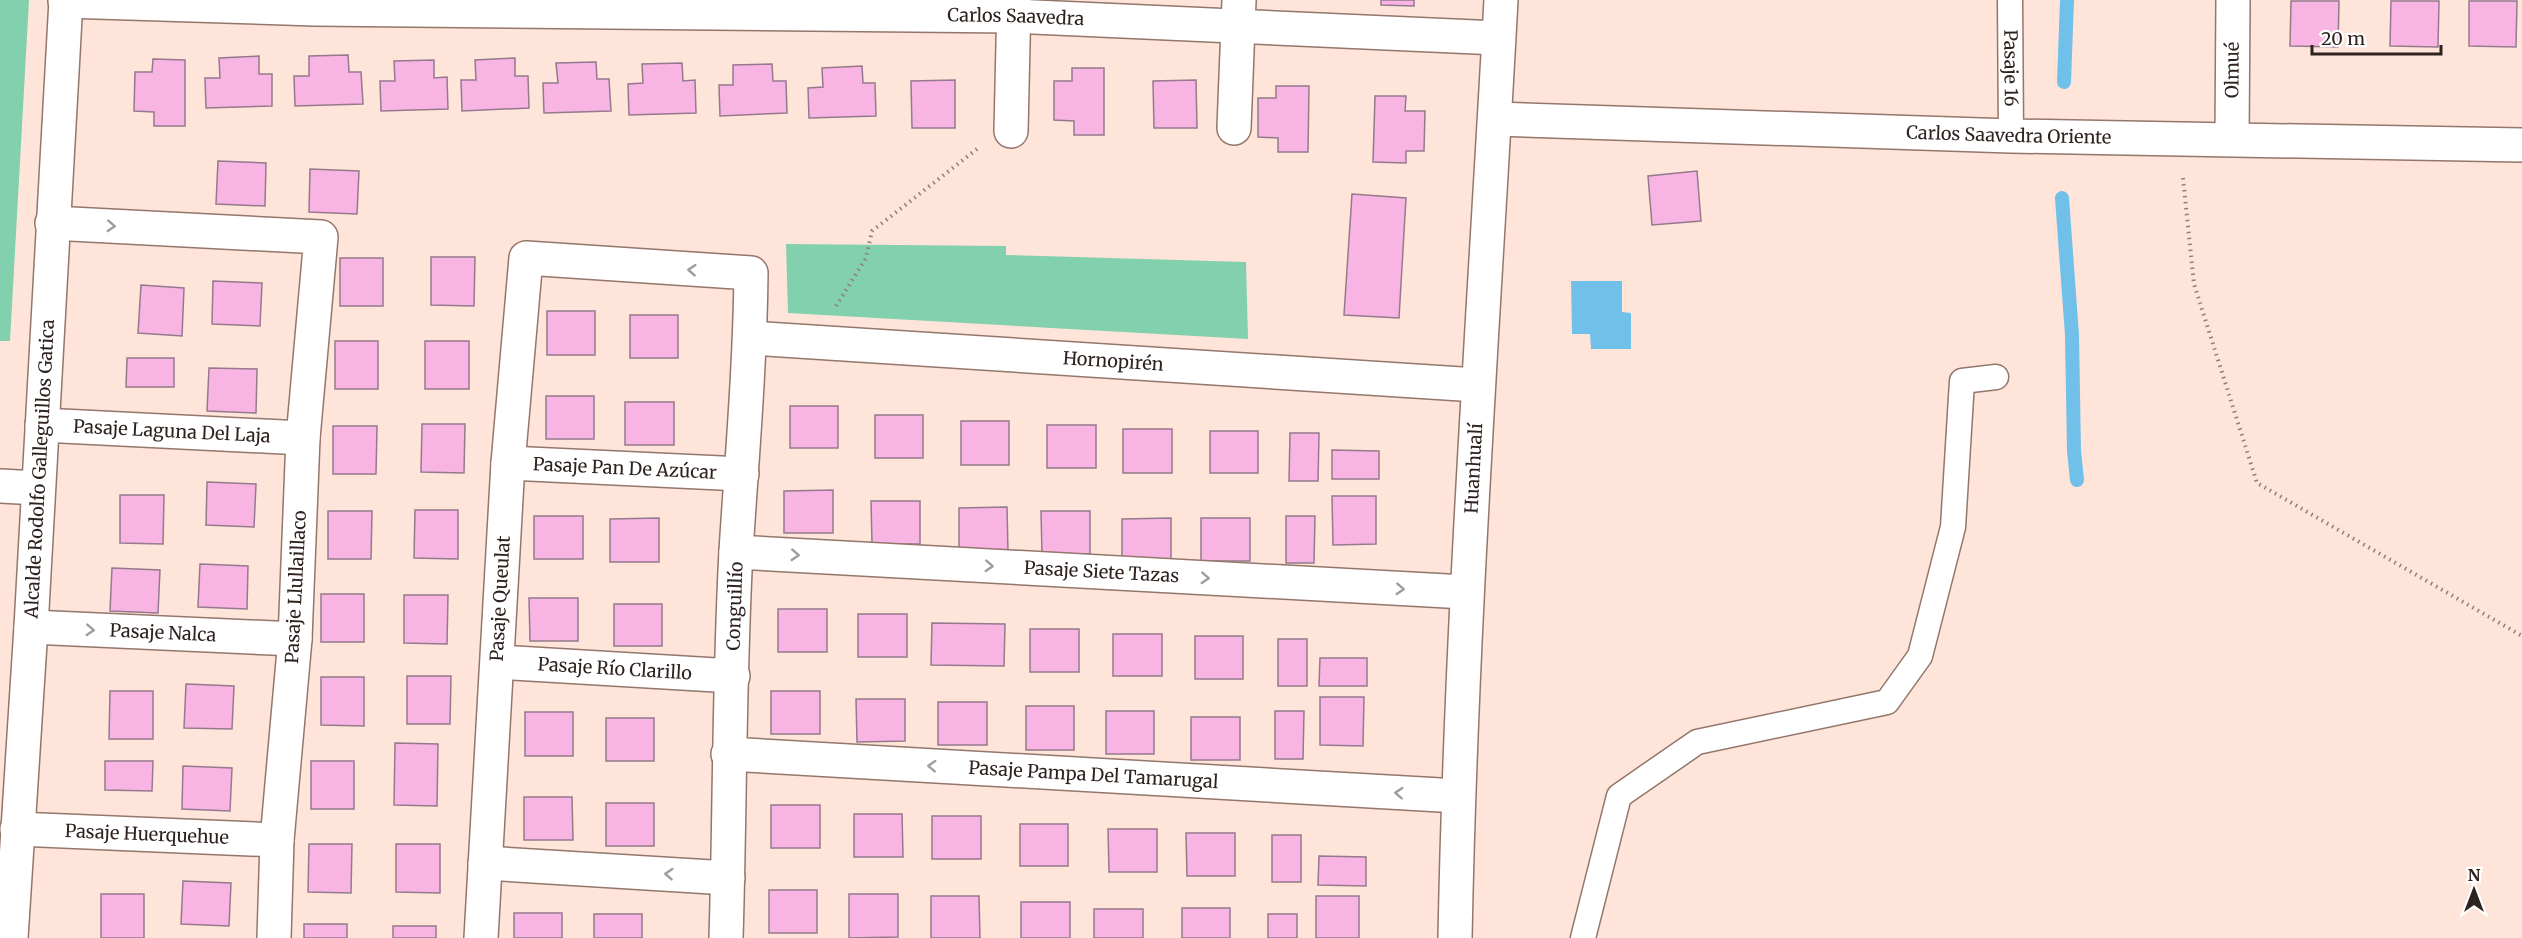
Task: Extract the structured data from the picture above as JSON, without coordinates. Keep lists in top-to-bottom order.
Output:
{
  "streets": {
    "street": [
      "Carlos Saavedra",
      "Olmué",
      "Carlos Saavedra Oriente",
      "Hornopirén",
      "Pasaje Laguna Del Laja",
      "Pasaje Pan De Azúcar",
      "Alcalde Rodolfo Galleguillos Gatica",
      "Huanhualí",
      "Pasaje Siete Tazas",
      "Pasaje Llullaillaco",
      "Pasaje Queulat",
      "Conguillío",
      "Pasaje Nalca",
      "Pasaje Río Clarillo",
      "Pasaje Pampa Del Tamarugal",
      "Pasaje Huerquehue"
    ],
    "lane": ["Pasaje 16"]
  },
  "crossings": [
    ["Carlos Saavedra", "Alcalde Rodolfo Galleguillos Gatica"],
    ["Carlos Saavedra", "Huanhualí"],
    ["Pasaje 16", "Carlos Saavedra Oriente"],
    ["Olmué", "Carlos Saavedra Oriente"],
    ["Carlos Saavedra Oriente", "Huanhualí"],
    ["Hornopirén", "Huanhualí"],
    ["Hornopirén", "Conguillío"],
    ["Pasaje Laguna Del Laja", "Alcalde Rodolfo Galleguillos Gatica"],
    ["Pasaje Laguna Del Laja", "Pasaje Llullaillaco"],
    ["Pasaje Pan De Azúcar", "Pasaje Queulat"],
    ["Pasaje Pan De Azúcar", "Conguillío"],
    ["Alcalde Rodolfo Galleguillos Gatica", "Pasaje Llullaillaco"],
    ["Alcalde Rodolfo Galleguillos Gatica", "Pasaje Nalca"],
    ["Alcalde Rodolfo Galleguillos Gatica", "Pasaje Huerquehue"],
    ["Huanhualí", "Pasaje Siete Tazas"],
    ["Huanhualí", "Pasaje Pampa Del Tamarugal"],
    ["Pasaje Siete Tazas", "Conguillío"],
    ["Pasaje Llullaillaco", "Pasaje Nalca"],
    ["Pasaje Llullaillaco", "Pasaje Huerquehue"],
    ["Pasaje Queulat", "Conguillío"],
    ["Pasaje Queulat", "Pasaje Río Clarillo"],
    ["Conguillío", "Pasaje Río Clarillo"],
    ["Conguillío", "Pasaje Pampa Del Tamarugal"]
  ],
  "one_way": ["Pasaje Siete Tazas", "Pasaje Nalca", "Pasaje Pampa Del Tamarugal"],
  "scale_bar": "20 m",
  "north": "top"
}
